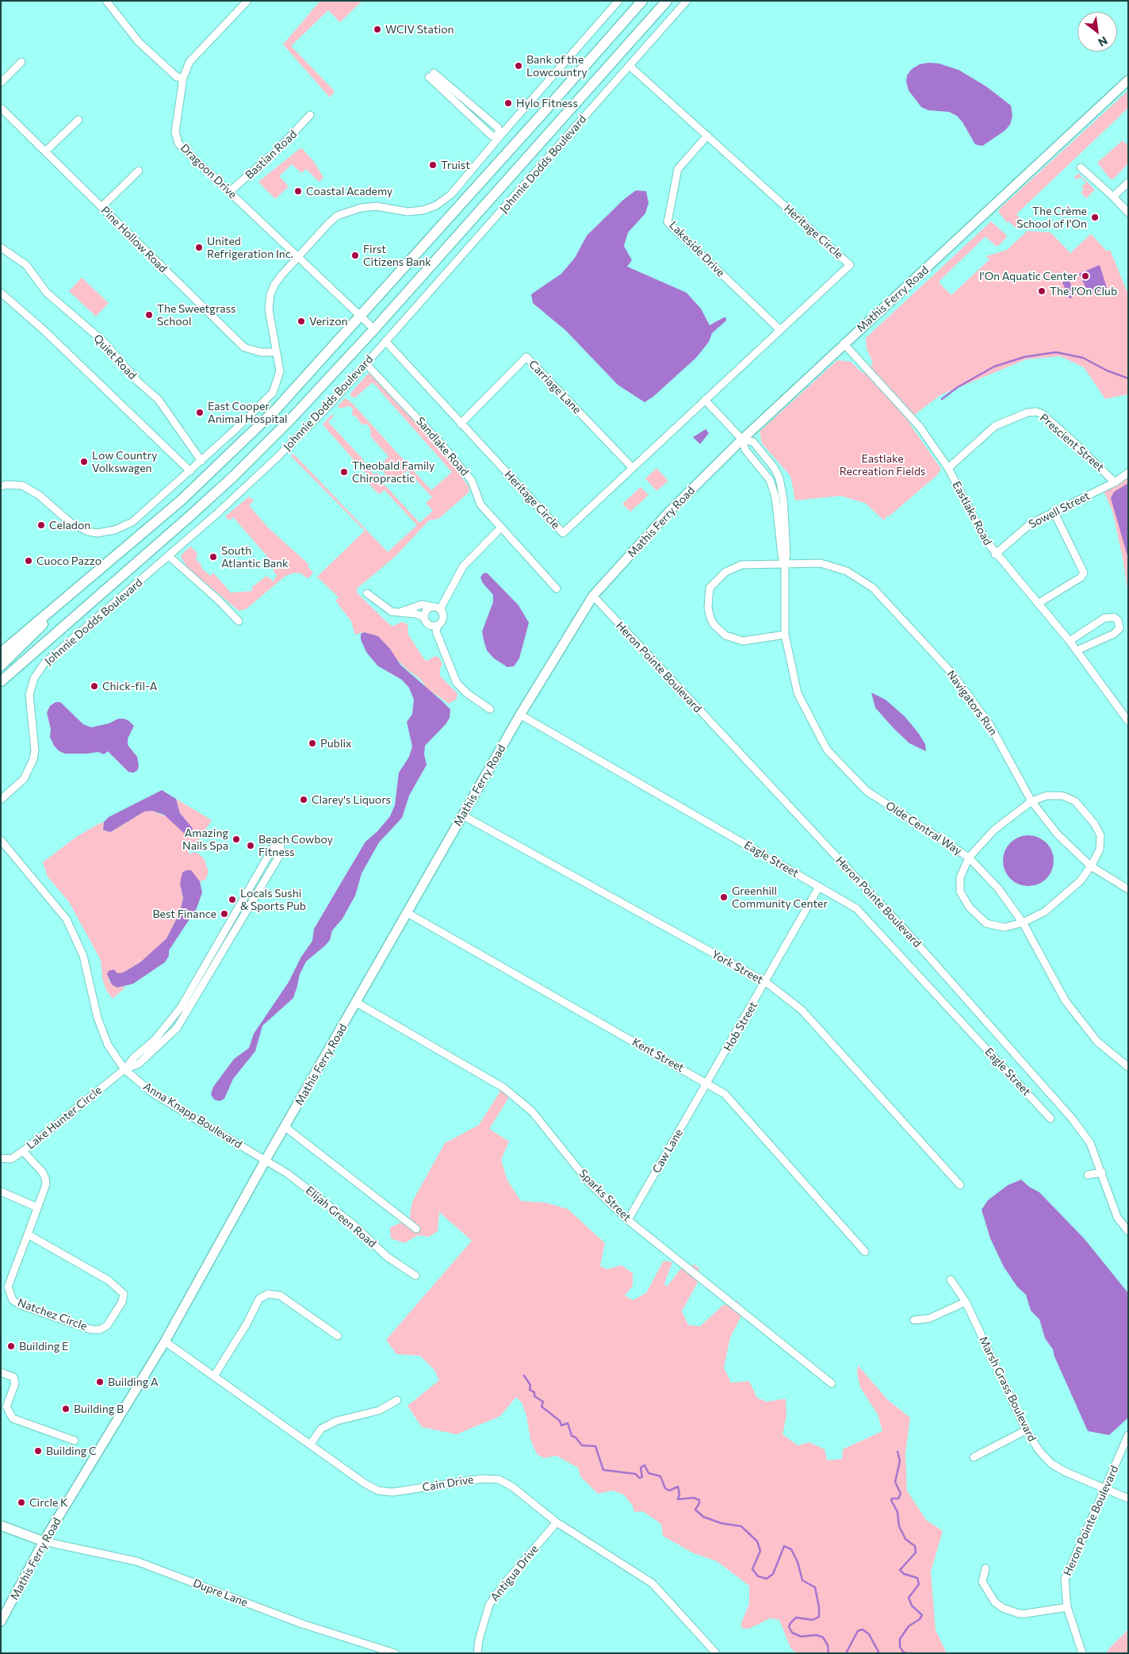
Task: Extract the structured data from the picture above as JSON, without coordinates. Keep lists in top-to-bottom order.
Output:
{
  "streets": {
    "highway": ["Johnnie Dodds Boulevard"],
    "main road": ["Mathis Ferry Road"],
    "street": [
      "Bastian Road",
      "Dragoon Drive",
      "Heritage Circle",
      "Pine Hollow Road",
      "Lakeside Drive",
      "Quiet Road",
      "Carriage Lane",
      "Prescient Street",
      "Sandlake Road",
      "Sowell Street",
      "Eastlake Road",
      "Heron Pointe Boulevard",
      "Navigators Run",
      "Olde Central Way",
      "Eagle Street",
      "York Street",
      "Hob Street",
      "Kent Street",
      "Anna Knapp Boulevard",
      "Lake Hunter Circle",
      "Caw Lane",
      "Sparks Street",
      "Elijah Green Road",
      "Natchez Circle",
      "Marsh Grass Boulevard",
      "Cain Drive",
      "Antigua Drive",
      "Dupre Lane"
    ]
  },
  "crossings": [
    ["Bastian Road", "Dragoon Drive"],
    ["Johnnie Dodds Boulevard", "Heritage Circle"],
    ["Johnnie Dodds Boulevard", "Sandlake Road"],
    ["Heritage Circle", "Lakeside Drive"],
    ["Heritage Circle", "Carriage Lane"],
    ["Mathis Ferry Road", "Eastlake Road"],
    ["Mathis Ferry Road", "Heron Pointe Boulevard"],
    ["Mathis Ferry Road", "Olde Central Way"],
    ["Mathis Ferry Road", "Eagle Street"],
    ["Mathis Ferry Road", "York Street"],
    ["Mathis Ferry Road", "Kent Street"],
    ["Mathis Ferry Road", "Anna Knapp Boulevard"],
    ["Mathis Ferry Road", "Sparks Street"],
    ["Mathis Ferry Road", "Elijah Green Road"],
    ["Mathis Ferry Road", "Cain Drive"],
    ["Mathis Ferry Road", "Dupre Lane"],
    ["Prescient Street", "Sowell Street"],
    ["Prescient Street", "Eastlake Road"],
    ["Sowell Street", "Eastlake Road"],
    ["Heron Pointe Boulevard", "Marsh Grass Boulevard"],
    ["Navigators Run", "Olde Central Way"],
    ["Eagle Street", "Hob Street"],
    ["York Street", "Hob Street"],
    ["Hob Street", "Kent Street"],
    ["Hob Street", "Caw Lane"],
    ["Kent Street", "Caw Lane"],
    ["Anna Knapp Boulevard", "Lake Hunter Circle"],
    ["Anna Knapp Boulevard", "Elijah Green Road"],
    ["Lake Hunter Circle", "Natchez Circle"],
    ["Caw Lane", "Sparks Street"],
    ["Cain Drive", "Antigua Drive"]
  ],
  "parks": ["Eastlake Recreation Fields"],
  "places": [
    "WCIV Station",
    "Bank of the Lowcountry",
    "Hylo Fitness",
    "Truist",
    "Coastal Academy",
    "The Crème School of I'On",
    "United Refrigeration Inc.",
    "First Citizens Bank",
    "I'On Aquatic Center",
    "The I'On Club",
    "The Sweetgrass School",
    "Verizon",
    "East Cooper Animal Hospital",
    "Low Country Volkswagen",
    "Theobald Family Chiropractic",
    "Celadon",
    "South Atlantic Bank",
    "Cuoco Pazzo",
    "Chick-fil-A",
    "Publix",
    "Clarey's Liquors",
    "Amazing Nails Spa",
    "Beach Cowboy Fitness",
    "Greenhill Community Center",
    "Locals Sushi & Sports Pub",
    "Best Finance",
    "Building E",
    "Building A",
    "Building B",
    "Building C",
    "Circle K"
  ],
  "north": "bottom right"
}
